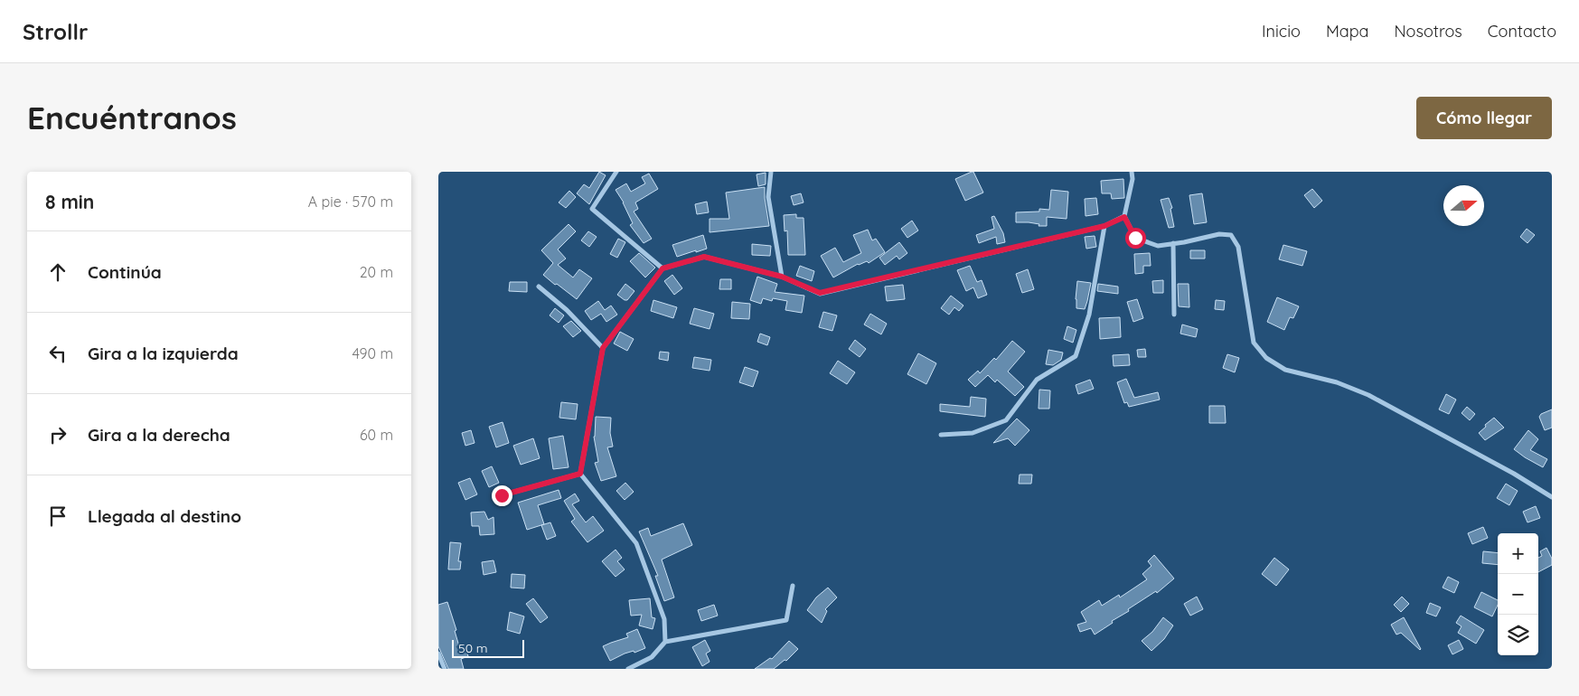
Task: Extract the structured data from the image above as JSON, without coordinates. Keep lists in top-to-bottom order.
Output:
{
  "scale_bar": "50 m",
  "north": "right",
  "page": {
    "header": "Strollr",
    "nav": [
      "Inicio",
      "Mapa",
      "Nosotros",
      "Contacto"
    ],
    "buttons": "Cómo llegar",
    "title": "Encuéntranos",
    "heading": ["8 min", "A pie · 570 m"],
    "list": [
      ["Continúa", "20 m"],
      ["Gira a la izquierda", "490 m"],
      ["Gira a la derecha", "60 m"],
      "Llegada al destino"
    ],
    "map_buttons": ["+", "−"],
    "scale": "50 m"
  }
}
